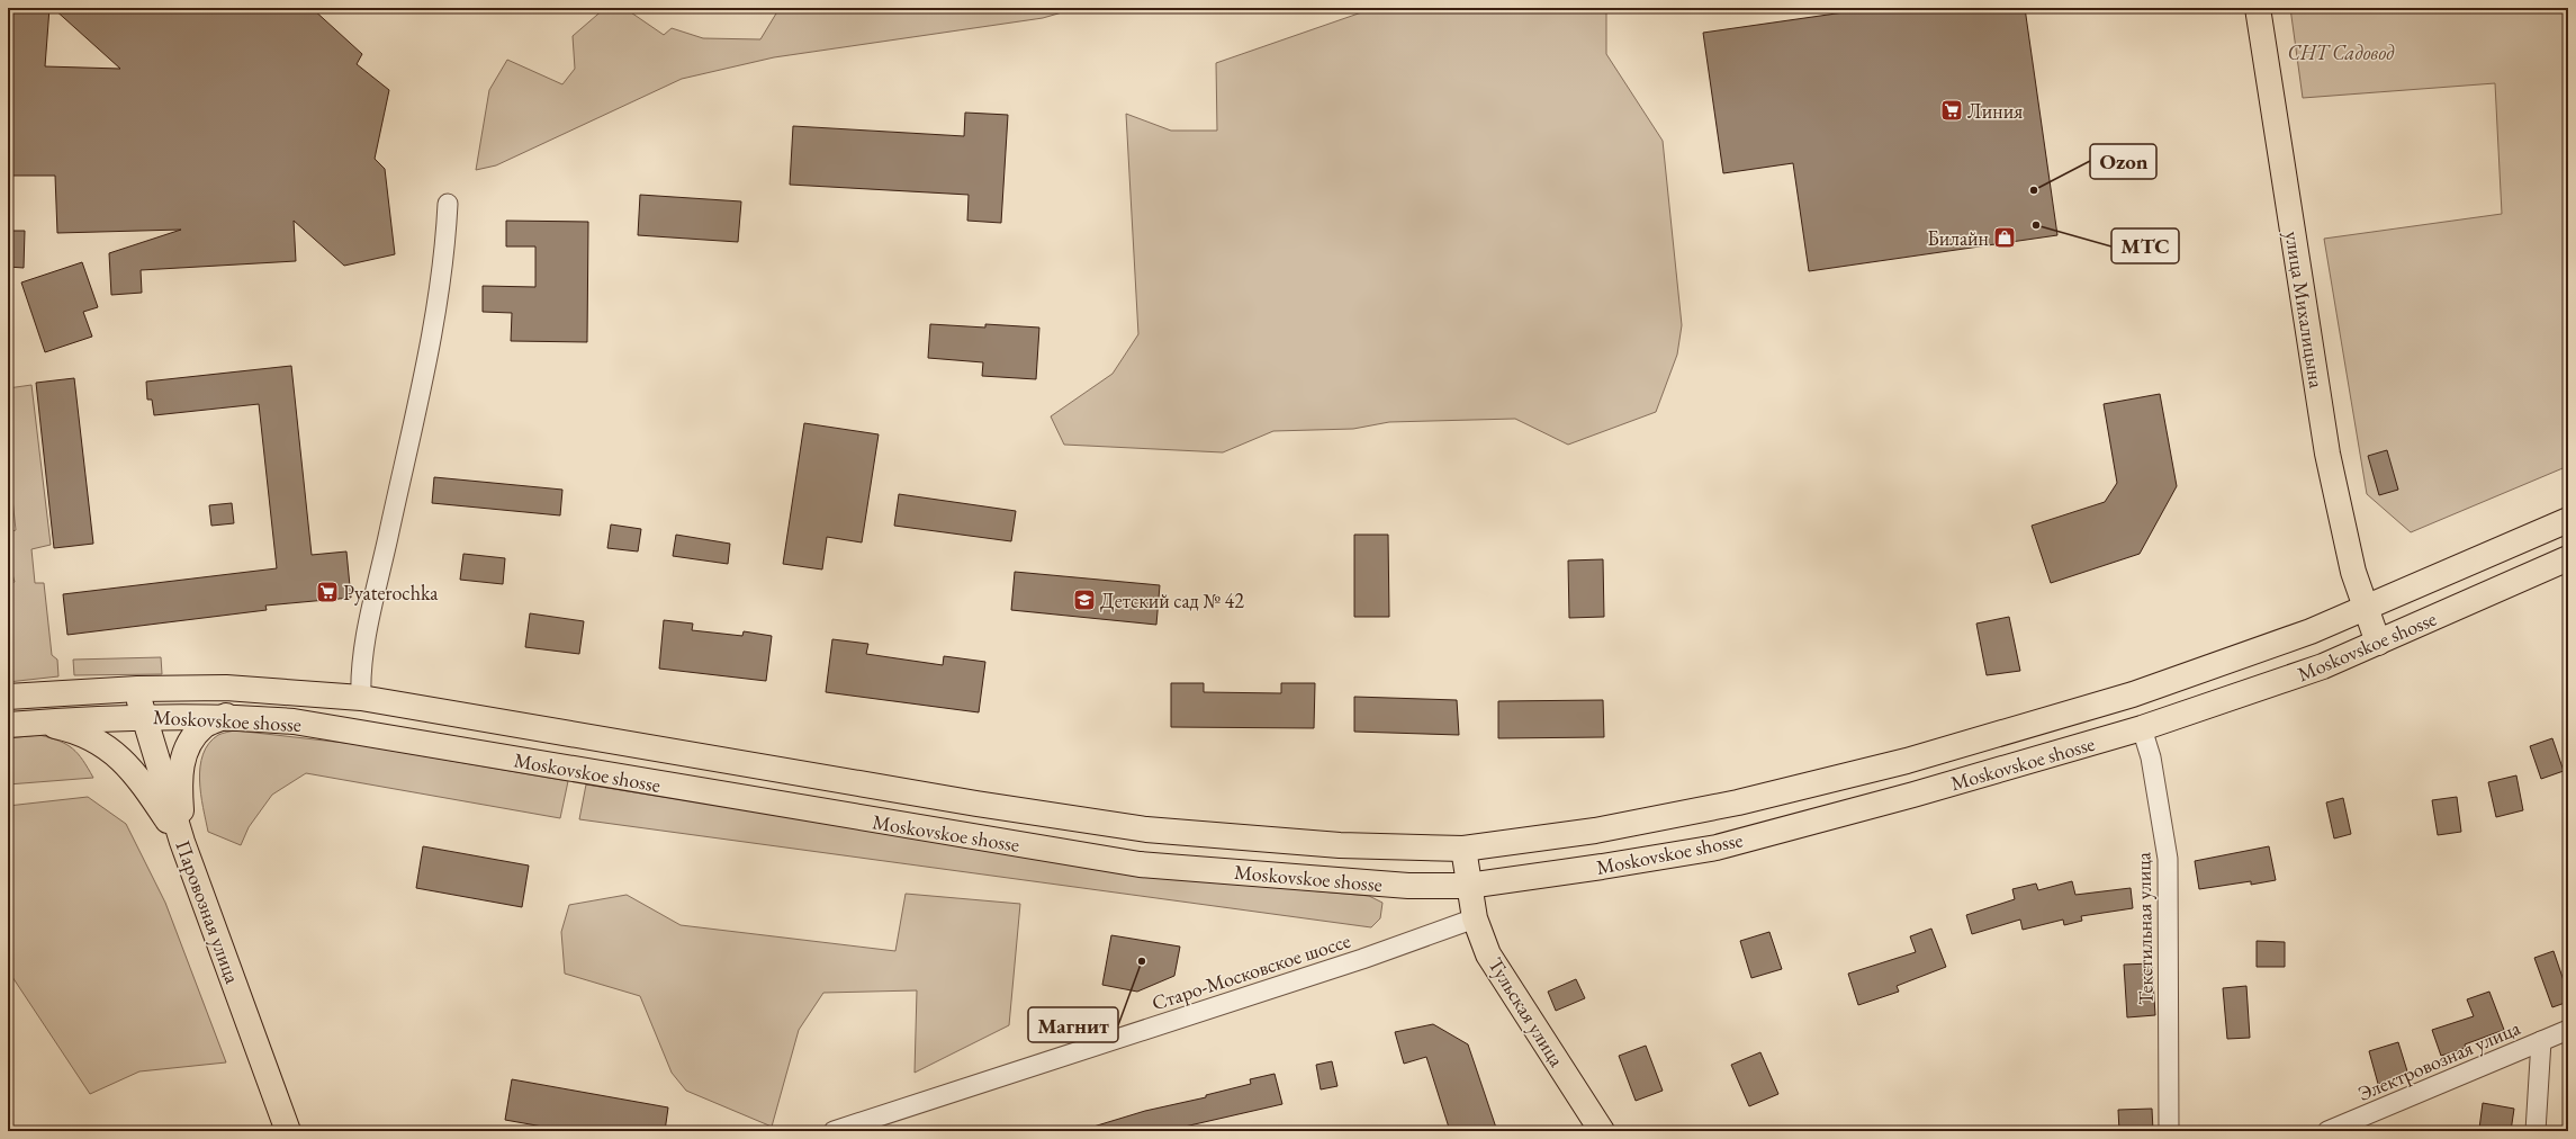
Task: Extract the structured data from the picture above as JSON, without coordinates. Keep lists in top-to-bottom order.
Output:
{
  "streets": {
    "main road": [
      "улица Михалицына",
      "Moskovskoe shosse",
      "Паровозная улица",
      "Тульская улица"
    ],
    "street": ["Текстильная улица", "Старо-Московское шоссе", "Электровозная улица"]
  },
  "crossings": [
    ["улица Михалицына", "Moskovskoe shosse"],
    ["Moskovskoe shosse", "Паровозная улица"],
    ["Moskovskoe shosse", "Текстильная улица"],
    ["Moskovskoe shosse", "Тульская улица"],
    ["Старо-Московское шоссе", "Тульская улица"]
  ],
  "parks": ["СНТ Садовод"],
  "places": {
    "supermarket": ["Линия", "Pyaterochka"],
    "other": ["Ozon", "МТС", "Магнит"],
    "shop": ["Билайн"],
    "school or university": ["Детский сад № 42"]
  }
}
